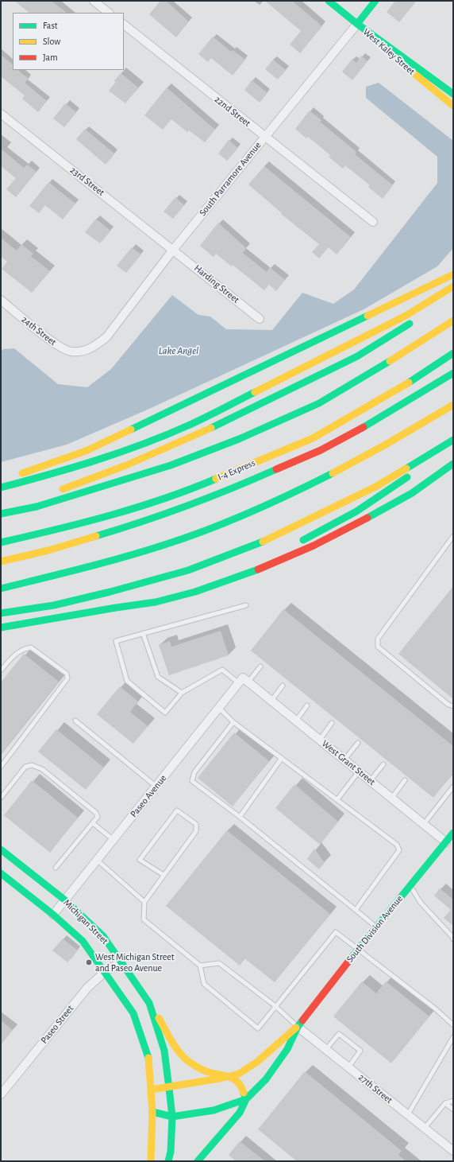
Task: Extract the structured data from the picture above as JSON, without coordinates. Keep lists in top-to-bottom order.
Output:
{
  "streets": {
    "main road": [
      "West Kaley Street",
      "South Parramore Avenue",
      "I-4 Express",
      "West Grant Street",
      "Michigan Street",
      "South Division Avenue"
    ],
    "street": [
      "22nd Street",
      "23rd Street",
      "Harding Street",
      "24th Street",
      "Paseo Avenue",
      "Paseo Street",
      "27th Street"
    ]
  },
  "crossings": [
    ["West Kaley Street", "South Parramore Avenue"],
    ["22nd Street", "South Parramore Avenue"],
    ["South Parramore Avenue", "23rd Street"],
    ["South Parramore Avenue", "Harding Street"],
    ["South Parramore Avenue", "24th Street"],
    ["23rd Street", "Harding Street"],
    ["West Grant Street", "Paseo Avenue"],
    ["West Grant Street", "South Division Avenue"],
    ["Paseo Avenue", "Michigan Street"],
    ["Michigan Street", "South Division Avenue"],
    ["Michigan Street", "Paseo Street"],
    ["South Division Avenue", "27th Street"]
  ],
  "water": ["Lake Angel"],
  "places": ["West Michigan Street and Paseo Avenue"],
  "legend": ["Fast", "Slow", "Jam"]
}
